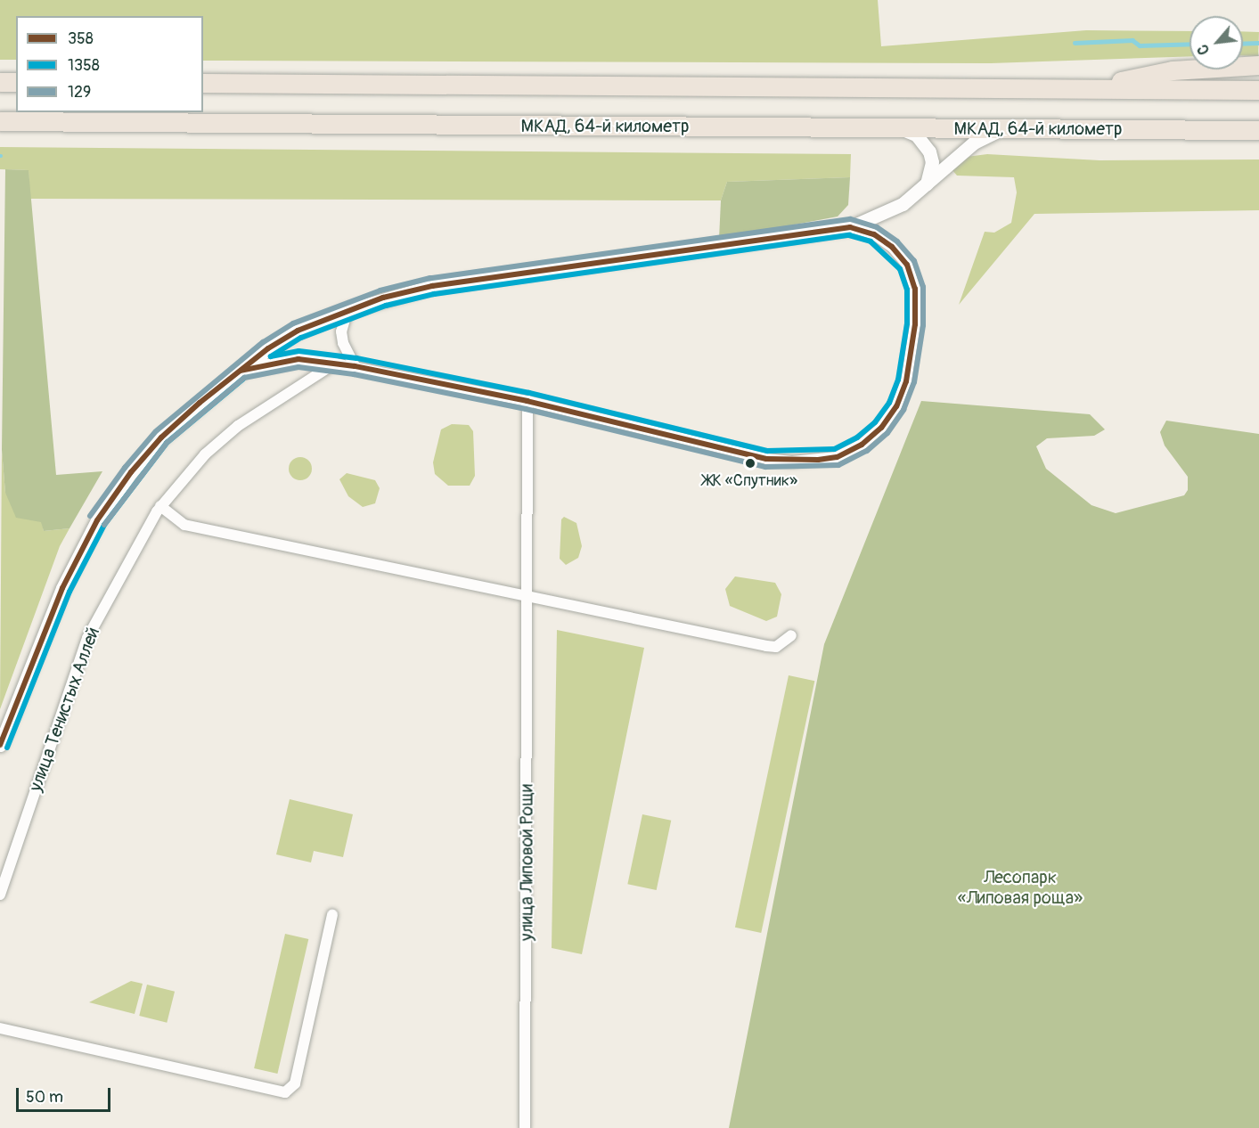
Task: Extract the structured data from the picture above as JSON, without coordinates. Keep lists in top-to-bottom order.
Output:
{
  "streets": {
    "highway": ["МКАД, 64-й километр"],
    "street": ["улица Тенистых Аллей", "улица Липовой Рощи"]
  },
  "parks": ["Лесопарк «Липовая роща»"],
  "places": ["ЖК «Спутник»"],
  "lines": ["transit line 129", "transit line 358", "transit line 1358"],
  "legend": ["358", "1358", "129"],
  "scale_bar": "50 m",
  "north": "bottom left"
}
